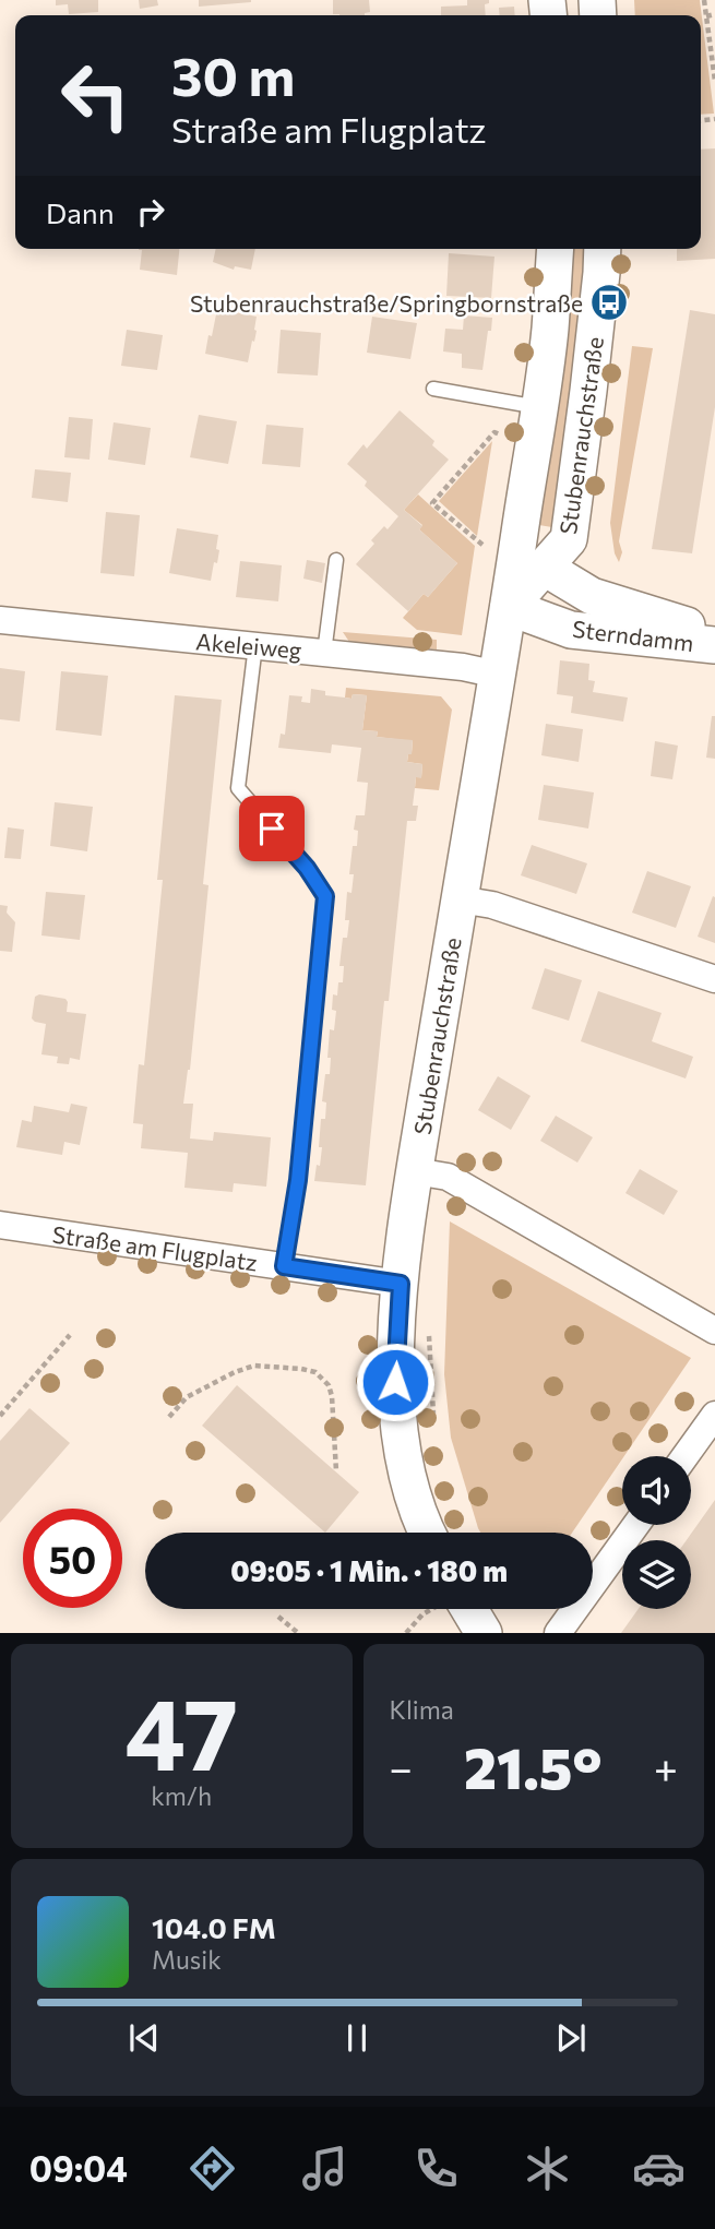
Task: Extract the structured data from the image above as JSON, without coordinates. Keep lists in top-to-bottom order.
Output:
{
  "streets": {
    "main road": ["Stubenrauchstraße", "Sterndamm"],
    "street": ["Akeleiweg", "Straße am Flugplatz"]
  },
  "crossings": [
    ["Stubenrauchstraße", "Sterndamm"],
    ["Stubenrauchstraße", "Akeleiweg"],
    ["Stubenrauchstraße", "Straße am Flugplatz"]
  ],
  "places": {
    "bus stop": ["Stubenrauchstraße/Springbornstraße"]
  },
  "page": {
    "turn": ["30 m", "Straße am Flugplatz"],
    "then": "Dann",
    "limit": "50",
    "trip": "09:05 · 1 Min. · 180 m",
    "tile": [
      ["47", "km/h"],
      "Klima"
    ],
    "heat": ["−", "21.5°", "+"],
    "song": ["104.0 FM", "Musik"],
    "tabs": "09:04"
  }
}
